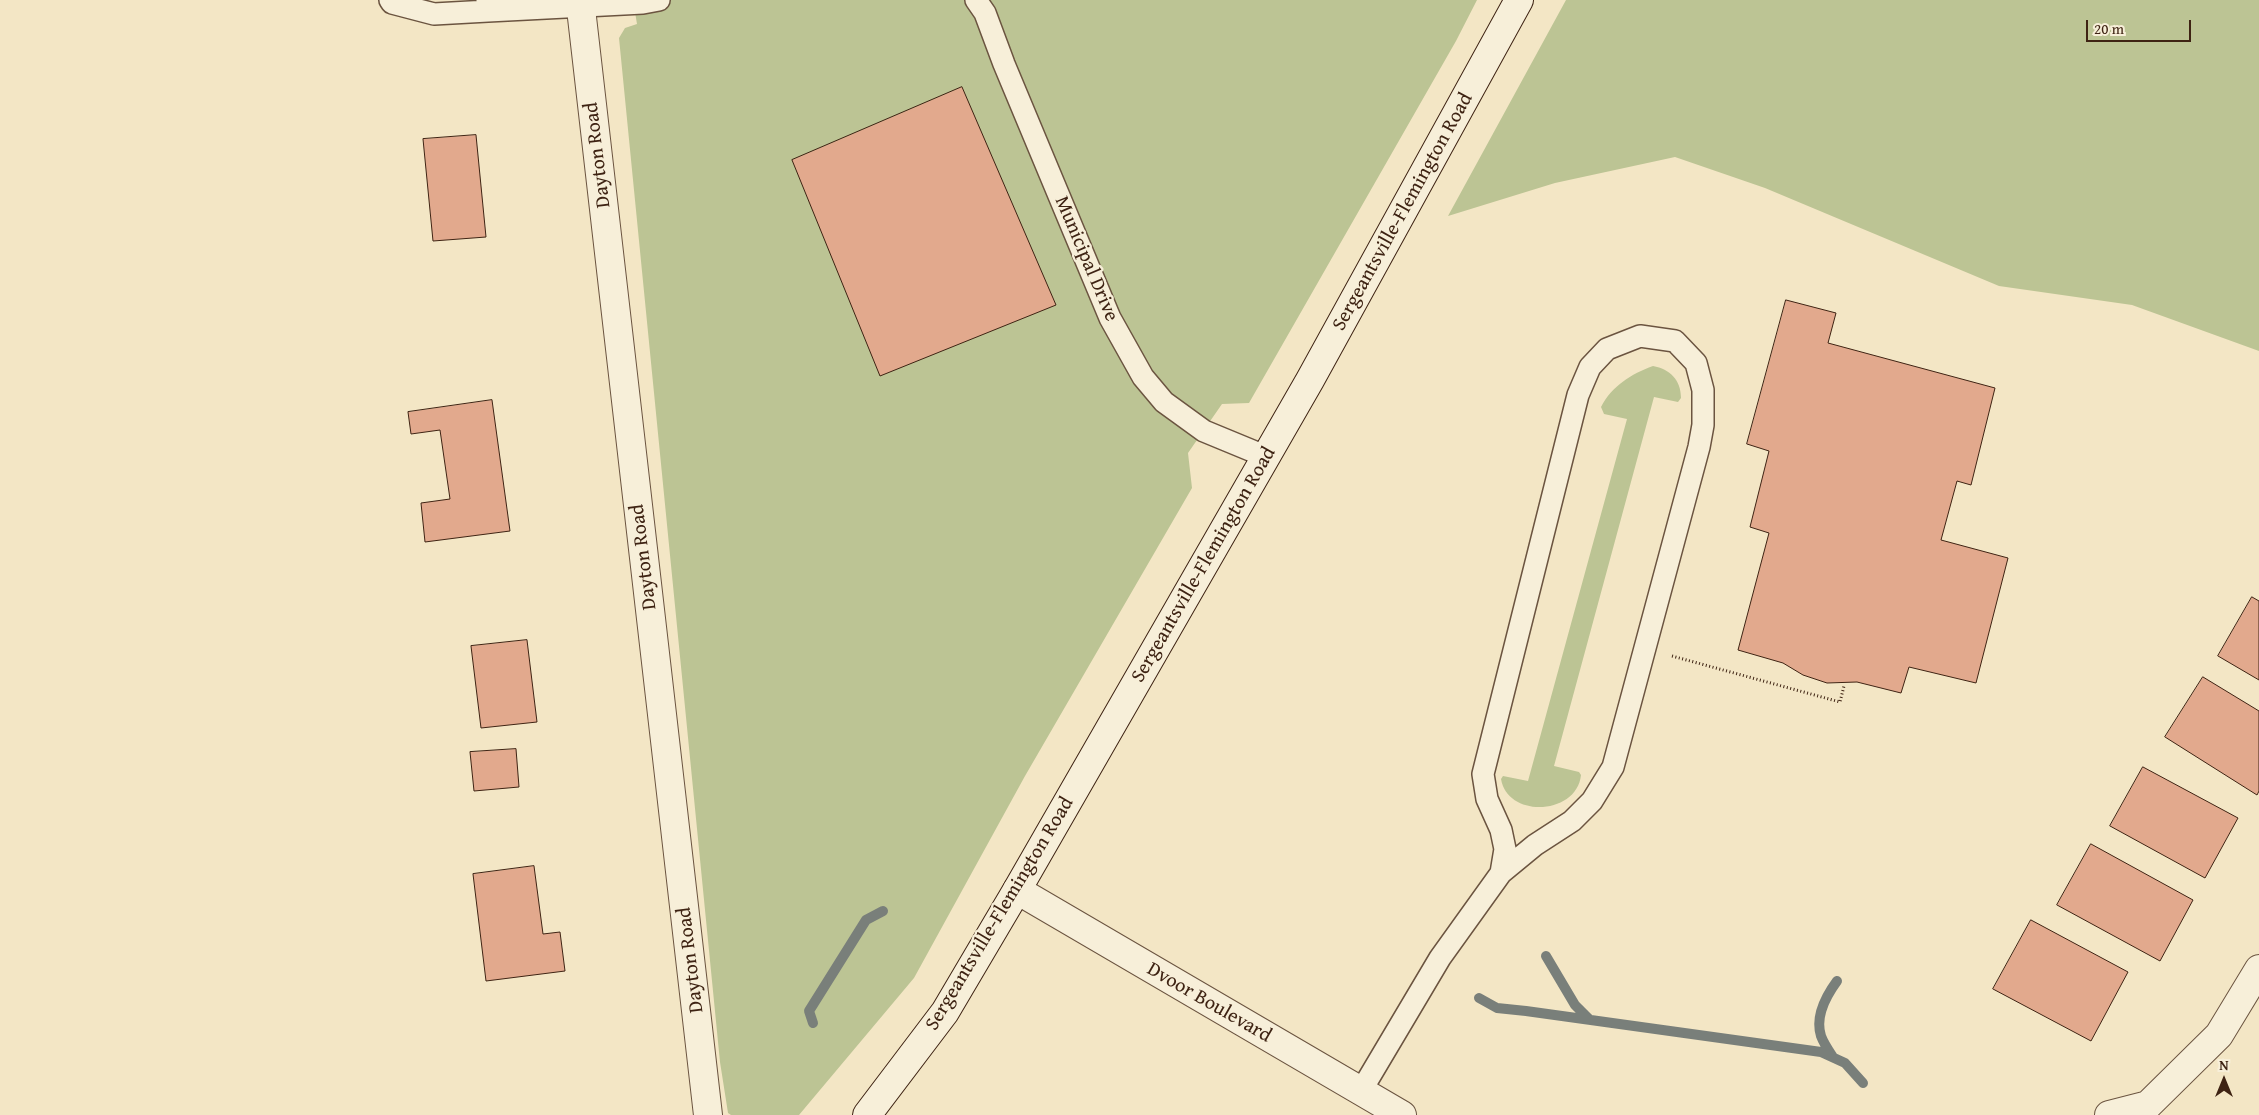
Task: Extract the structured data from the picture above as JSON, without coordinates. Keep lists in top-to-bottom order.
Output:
{
  "streets": {
    "street": ["Dayton Road", "Sergeantsville-Flemington Road", "Dvoor Boulevard"],
    "lane": ["Municipal Drive"]
  },
  "crossings": [
    ["Sergeantsville-Flemington Road", "Municipal Drive"],
    ["Sergeantsville-Flemington Road", "Dvoor Boulevard"]
  ],
  "scale_bar": "20 m",
  "north": "top"
}
